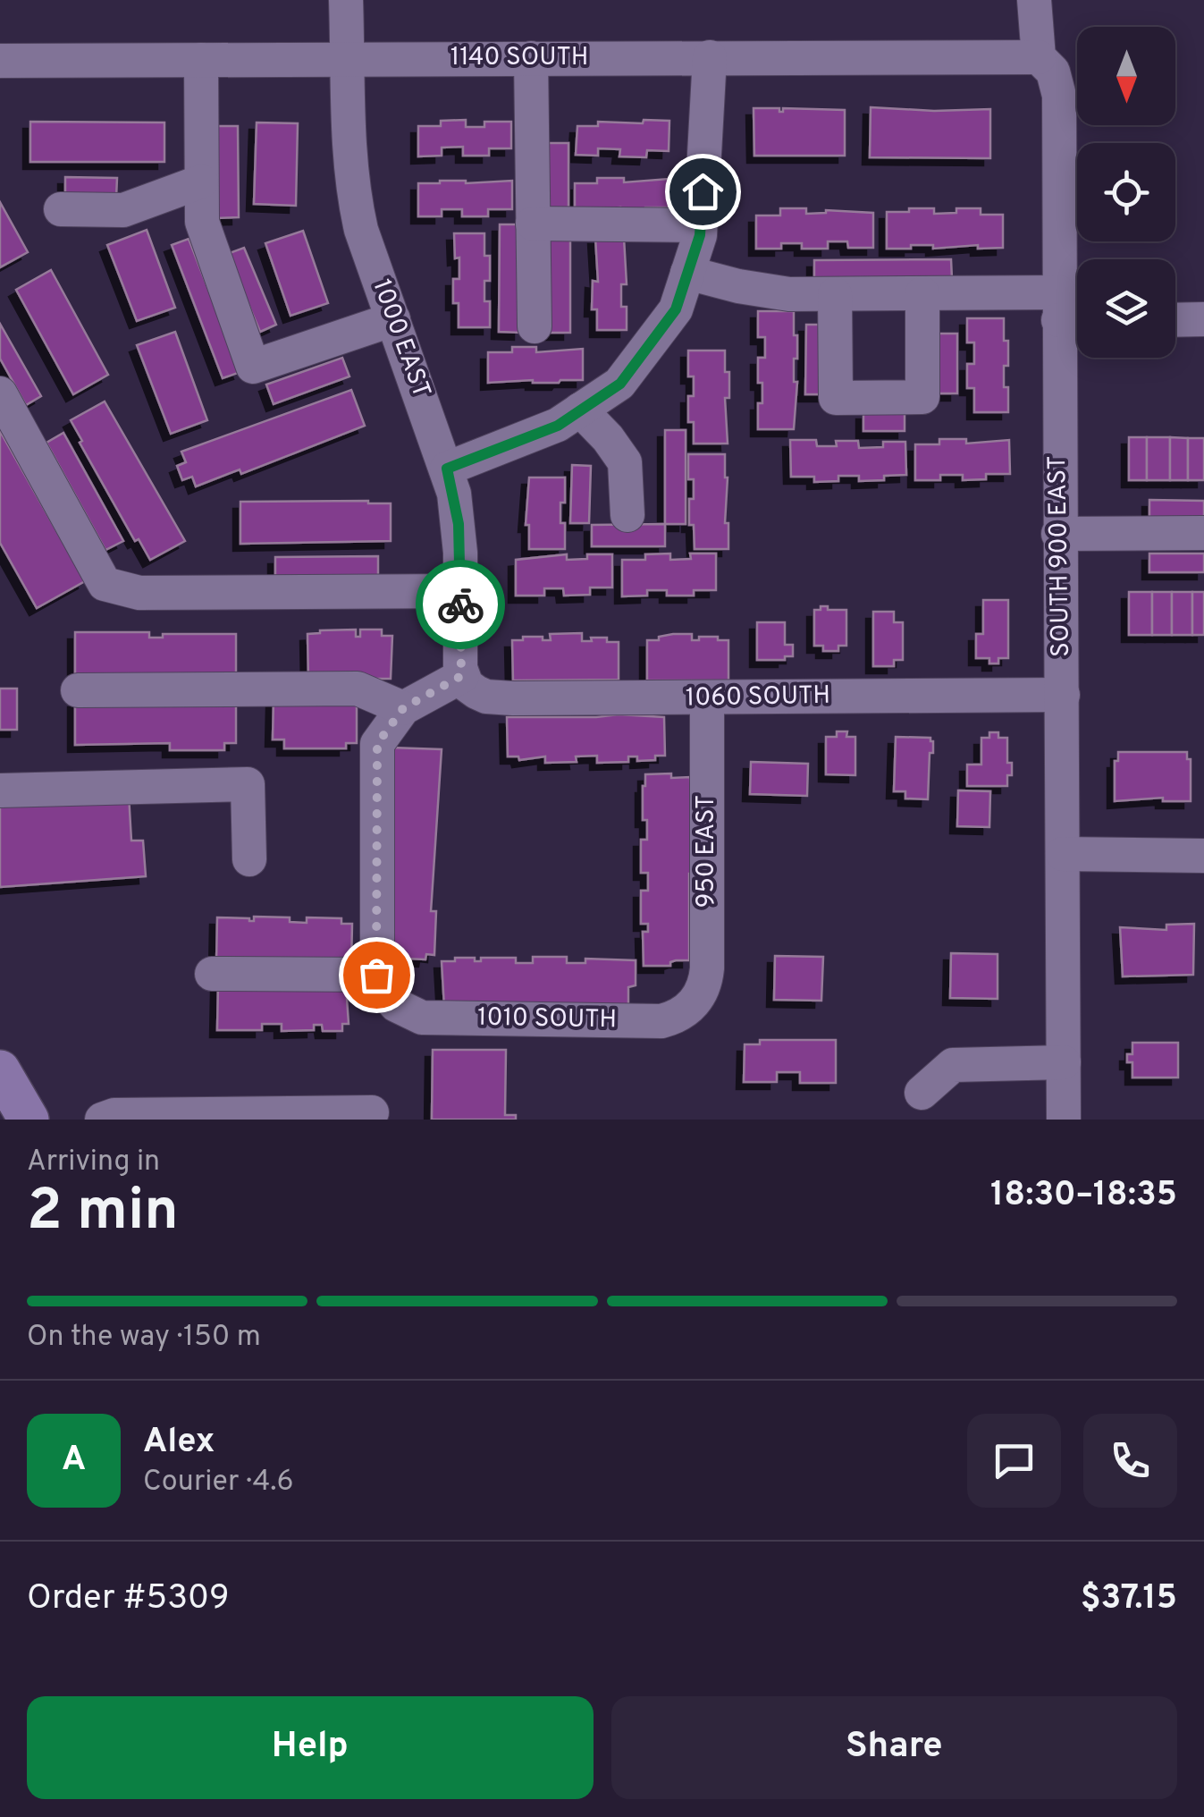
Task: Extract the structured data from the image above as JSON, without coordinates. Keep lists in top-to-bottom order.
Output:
{
  "streets": {
    "street": [
      "1140 SOUTH",
      "1000 EAST",
      "SOUTH 900 EAST",
      "1060 SOUTH",
      "950 EAST",
      "1010 SOUTH"
    ]
  },
  "crossings": [
    ["1140 SOUTH", "1000 EAST"],
    ["1140 SOUTH", "SOUTH 900 EAST"],
    ["1000 EAST", "1060 SOUTH"],
    ["SOUTH 900 EAST", "1060 SOUTH"],
    ["1060 SOUTH", "950 EAST"],
    ["950 EAST", "1010 SOUTH"]
  ],
  "north": "bottom",
  "page": {
    "heading": ["2 min", "Arriving in", "18:30–18:35"],
    "panel": [
      "Alex",
      "Courier · 4.6",
      "Order #5309",
      "$37.15"
    ],
    "bar": "On the way · 150 m",
    "round": "A",
    "buttons": ["Help", "Share"]
  }
}
